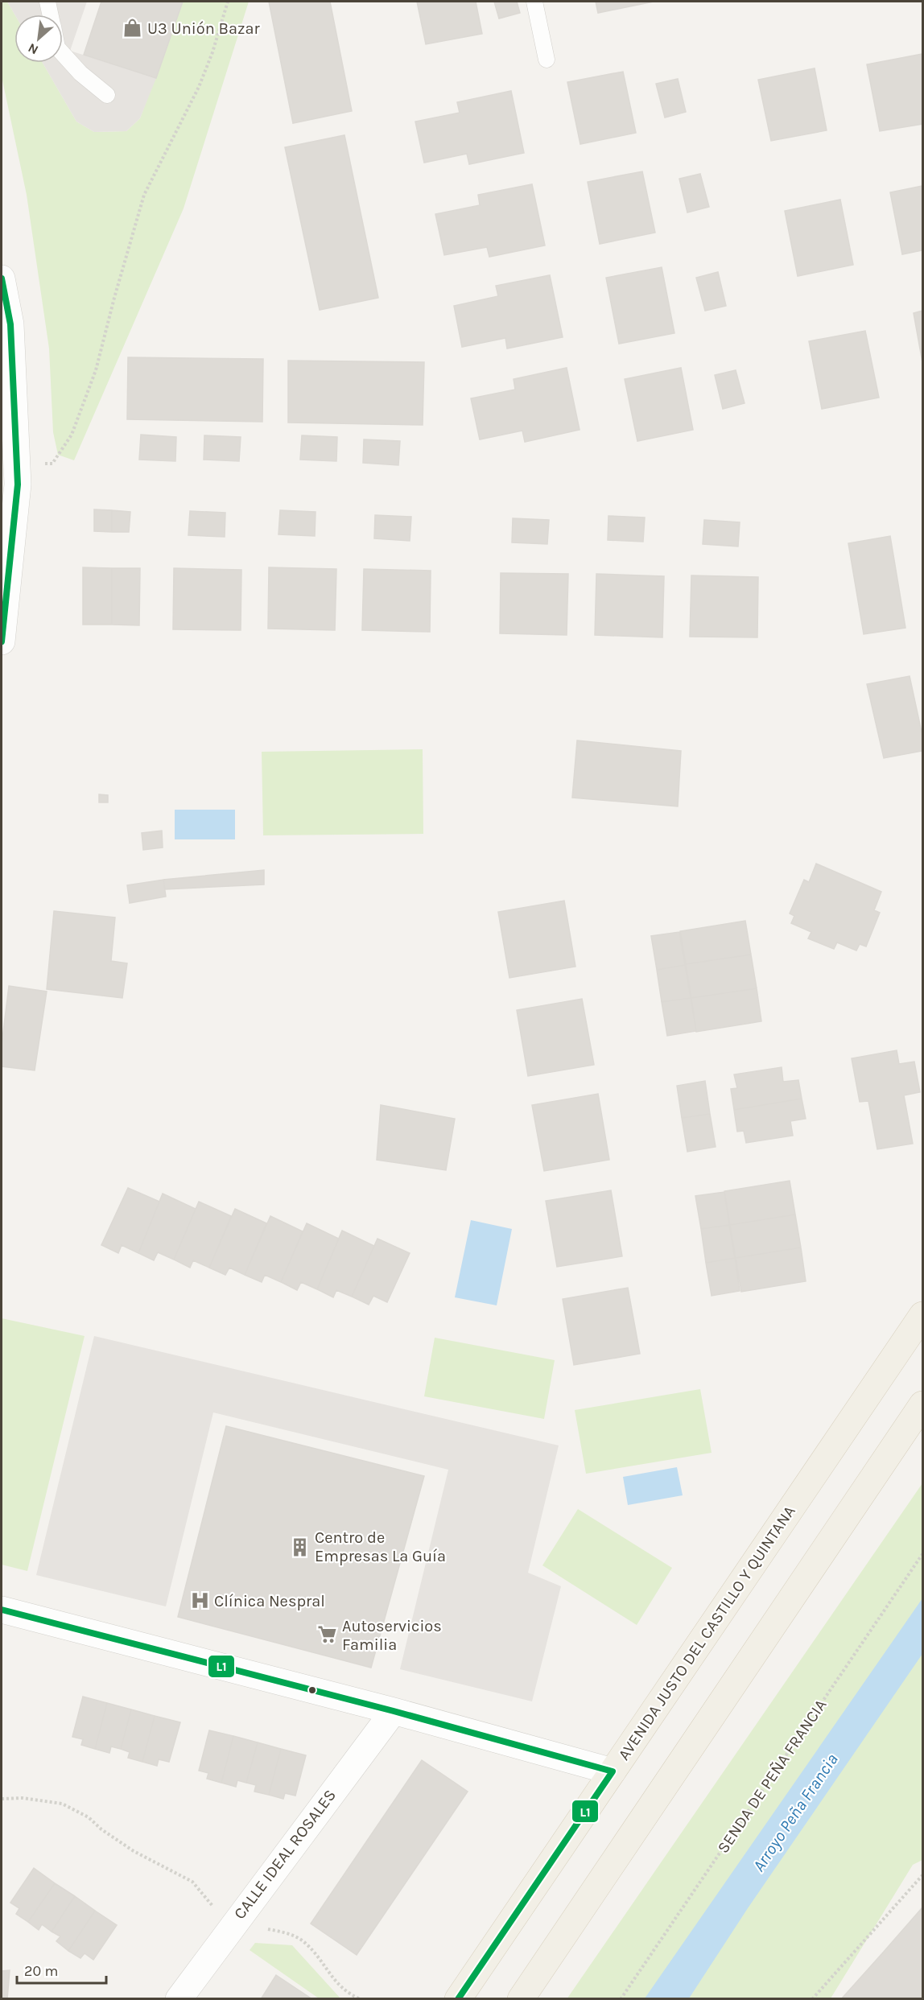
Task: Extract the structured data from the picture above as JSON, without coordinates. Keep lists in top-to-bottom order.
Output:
{
  "streets": {
    "main road": ["AVENIDA JUSTO DEL CASTILLO Y QUINTANA"],
    "street": ["CALLE IDEAL ROSALES"],
    "path": ["SENDA DE PEÑA FRANCIA"]
  },
  "water": ["Arroyo Peña Francia"],
  "places": {
    "shop": ["U3 Unión Bazar"],
    "building": ["Centro de Empresas La Guía"],
    "hospital": ["Clínica Nespral"],
    "supermarket": ["Autoservicios Familia"]
  },
  "lines": ["transit line L1"],
  "scale_bar": "20 m",
  "north": "bottom left"
}
